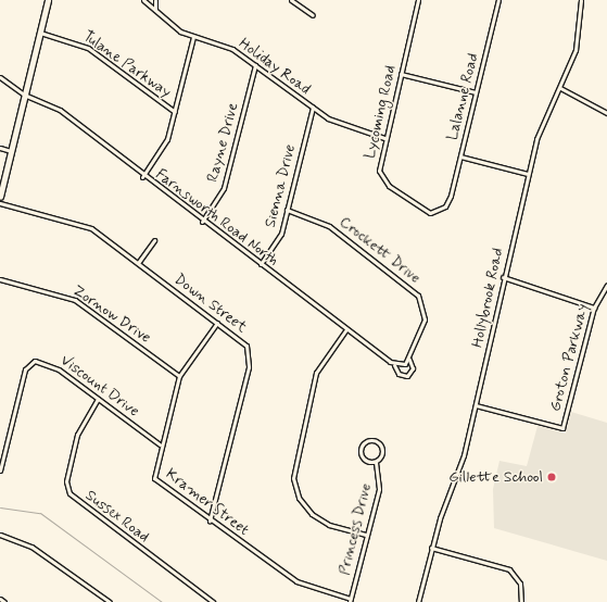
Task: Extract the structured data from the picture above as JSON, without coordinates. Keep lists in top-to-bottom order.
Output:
{
  "streets": {
    "street": [
      "Tulane Parkway",
      "Holiday Road",
      "Lalanne Road",
      "Lycoming Road",
      "Rayne Drive",
      "Sienna Drive",
      "Farnsworth Road North",
      "Crockett Drive",
      "Hollybrook Road",
      "Down Street",
      "Zornow Drive",
      "Groton Parkway",
      "Viscount Drive",
      "Kramer Street",
      "Sussex Road",
      "Princess Drive"
    ]
  },
  "crossings": [
    ["Holiday Road", "Lycoming Road"],
    ["Holiday Road", "Rayne Drive"],
    ["Holiday Road", "Sienna Drive"],
    ["Lalanne Road", "Lycoming Road"],
    ["Lalanne Road", "Hollybrook Road"],
    ["Rayne Drive", "Farnsworth Road North"],
    ["Sienna Drive", "Farnsworth Road North"],
    ["Sienna Drive", "Crockett Drive"],
    ["Farnsworth Road North", "Crockett Drive"],
    ["Hollybrook Road", "Groton Parkway"],
    ["Down Street", "Kramer Street"],
    ["Zornow Drive", "Kramer Street"],
    ["Viscount Drive", "Kramer Street"],
    ["Viscount Drive", "Sussex Road"],
    ["Kramer Street", "Princess Drive"]
  ],
  "places": ["Gillette School"]
}
